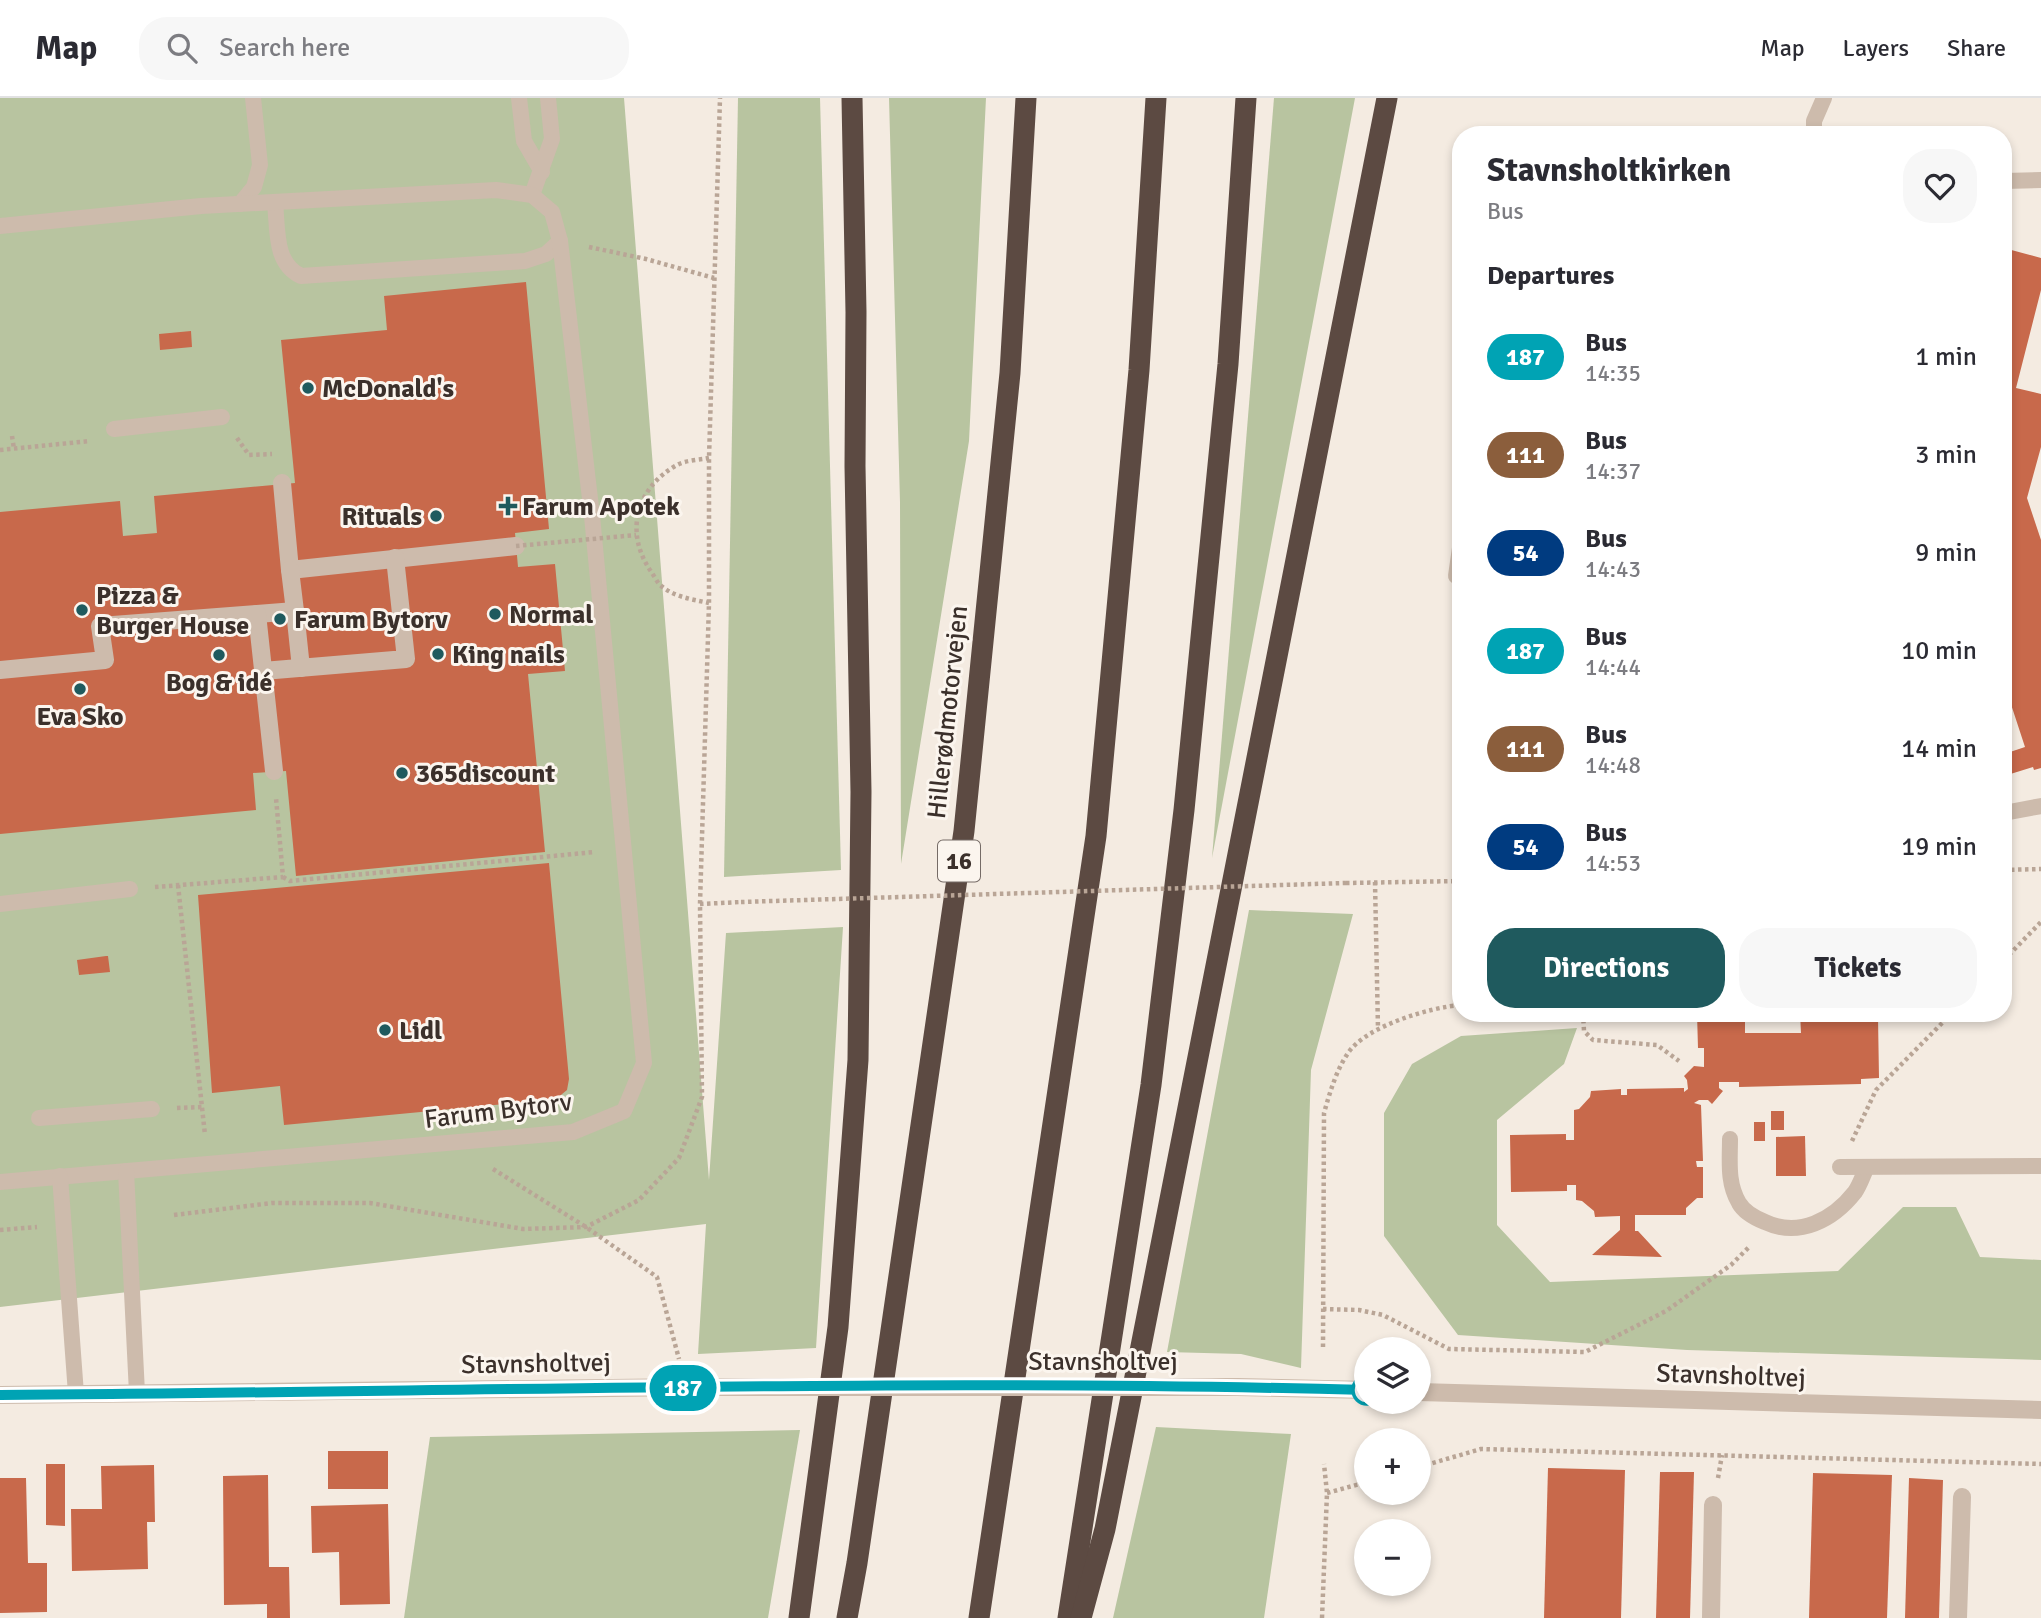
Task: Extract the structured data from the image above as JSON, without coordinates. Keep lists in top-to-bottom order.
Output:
{
  "streets": {
    "highway": ["Hillerødmotorvejen", "16"],
    "street": ["Stavnsholtvej"],
    "lane": ["Farum Bytorv"]
  },
  "places": {
    "other": [
      "McDonald's",
      "Rituals",
      "Pizza & Burger House",
      "Normal",
      "Farum Bytorv",
      "King nails",
      "Bog & idé",
      "Eva Sko",
      "365discount",
      "Lidl"
    ],
    "health": ["Farum Apotek"]
  },
  "lines": ["bus line 187"],
  "page": {
    "header": "Map",
    "search": "Search here",
    "nav": ["Map", "Layers", "Share"],
    "on_map": "187",
    "heading": [
      ["Stavnsholtkirken", "Bus"],
      "Departures"
    ],
    "list": [
      {
        "mark": "187",
        "name": "Bus",
        "note": "14:35",
        "value": "1 min"
      },
      {
        "mark": "111",
        "name": "Bus",
        "note": "14:37",
        "value": "3 min"
      },
      {
        "mark": "54",
        "name": "Bus",
        "note": "14:43",
        "value": "9 min"
      },
      {
        "mark": "187",
        "name": "Bus",
        "note": "14:44",
        "value": "10 min"
      },
      {
        "mark": "111",
        "name": "Bus",
        "note": "14:48",
        "value": "14 min"
      },
      {
        "mark": "54",
        "name": "Bus",
        "note": "14:53",
        "value": "19 min"
      }
    ],
    "buttons": ["Directions", "Tickets"],
    "map_buttons": ["+", "−"]
  }
}
